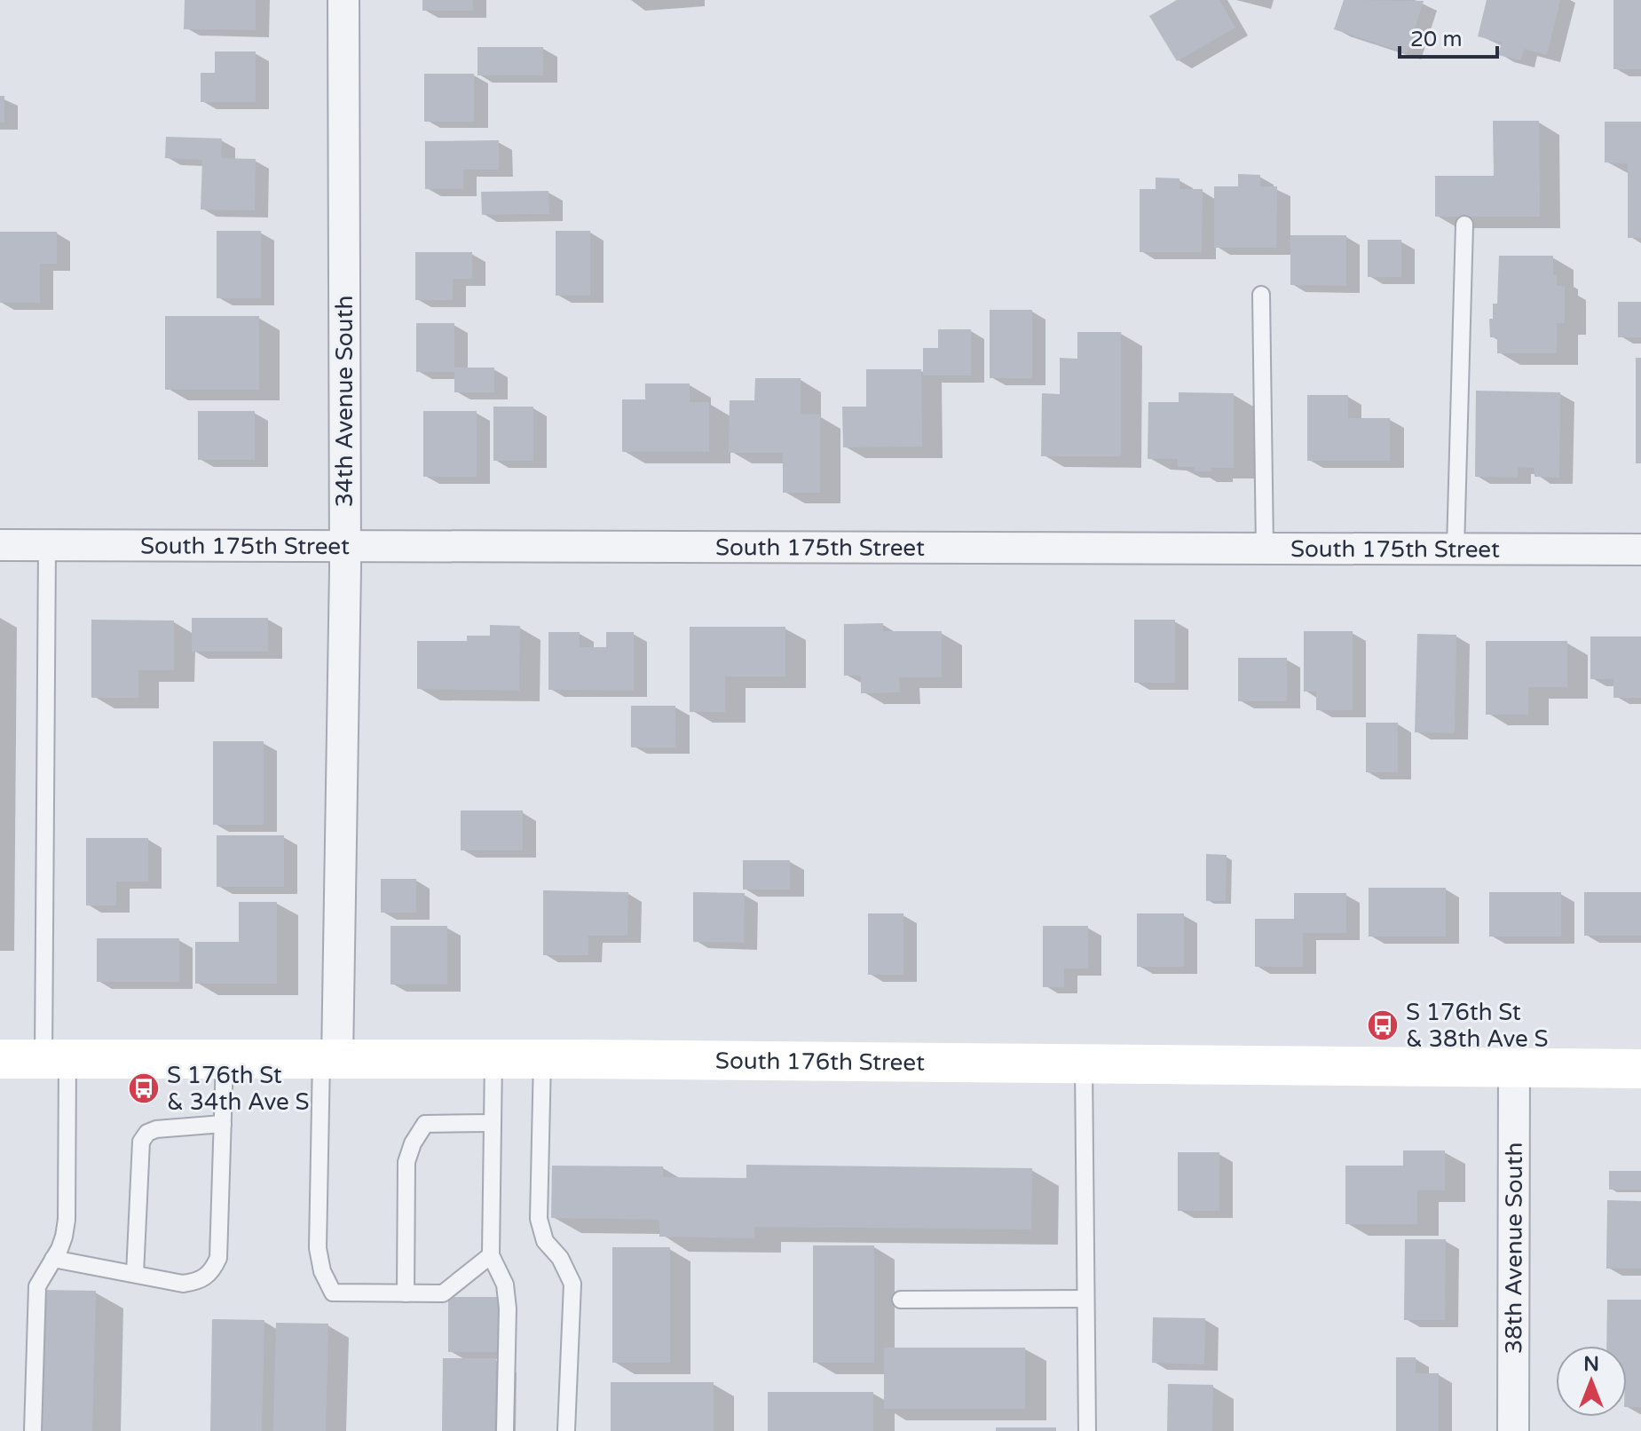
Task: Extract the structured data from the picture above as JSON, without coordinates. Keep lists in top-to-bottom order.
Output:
{
  "streets": {
    "street": [
      "34th Avenue South",
      "South 175th Street",
      "South 176th Street",
      "38th Avenue South"
    ]
  },
  "crossings": [
    ["34th Avenue South", "South 175th Street"],
    ["34th Avenue South", "South 176th Street"],
    ["South 176th Street", "38th Avenue South"]
  ],
  "places": {
    "bus stop": ["S 176th St & 38th Ave S", "S 176th St & 34th Ave S"]
  },
  "scale_bar": "20 m",
  "north": "top"
}
